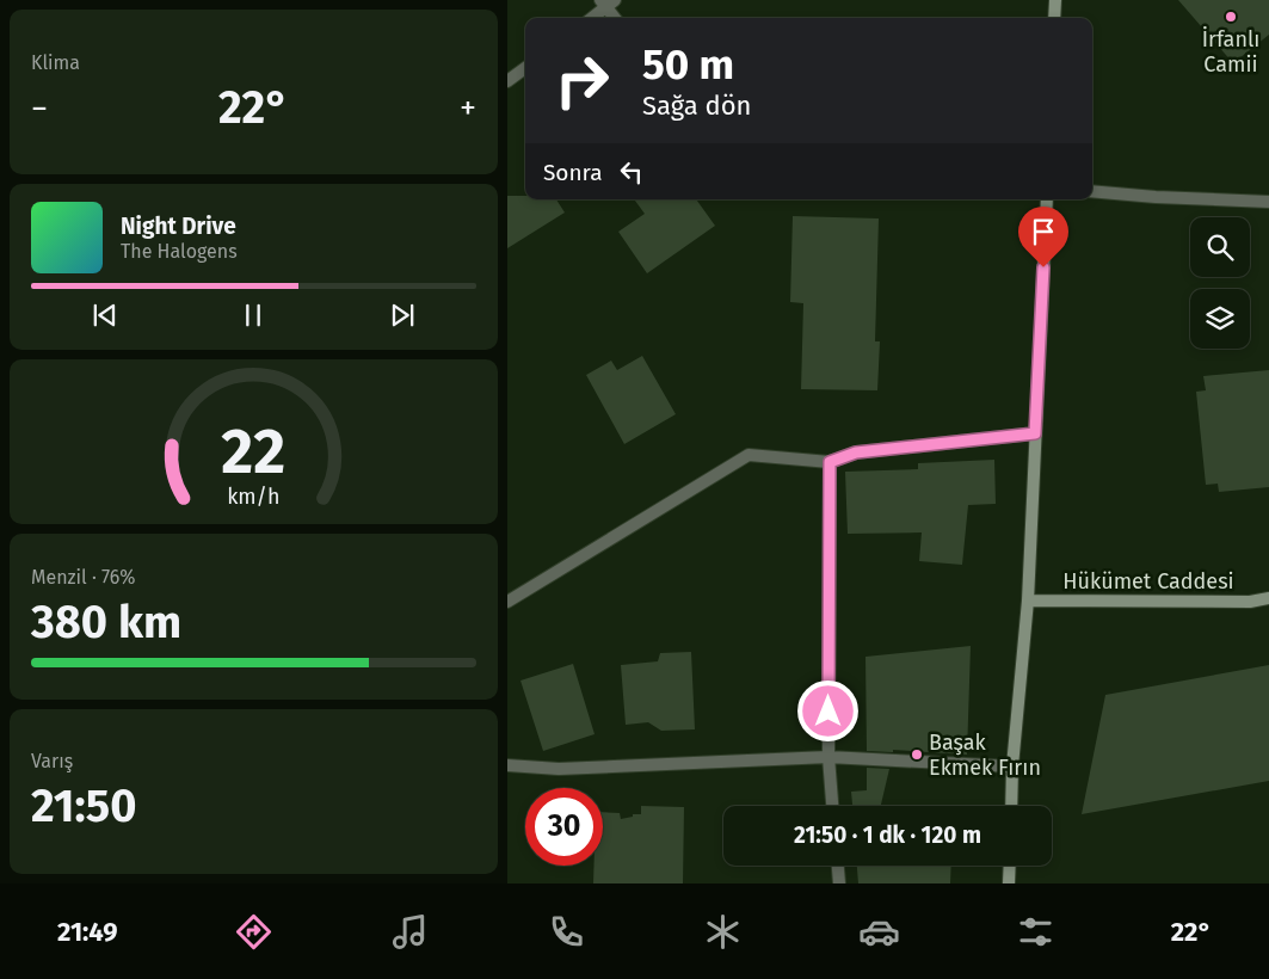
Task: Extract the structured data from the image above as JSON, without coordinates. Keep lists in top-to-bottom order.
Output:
{
  "streets": {
    "main road": ["Hükümet Caddesi"]
  },
  "places": ["İrfanlı Camii", "Başak Ekmek Fırın"],
  "page": {
    "tile": [
      "Klima",
      ["Menzil · 76%", "380 km"],
      ["Varış", "21:50"]
    ],
    "turn": ["50 m", "Sağa dön"],
    "heat": ["−", "22°", "+"],
    "then": "Sonra",
    "song": ["Night Drive", "The Halogens"],
    "limit": "30",
    "trip": "21:50 · 1 dk · 120 m",
    "tabs": ["21:49", "22°"],
    "gauge": ["22", "km/h"]
  }
}
